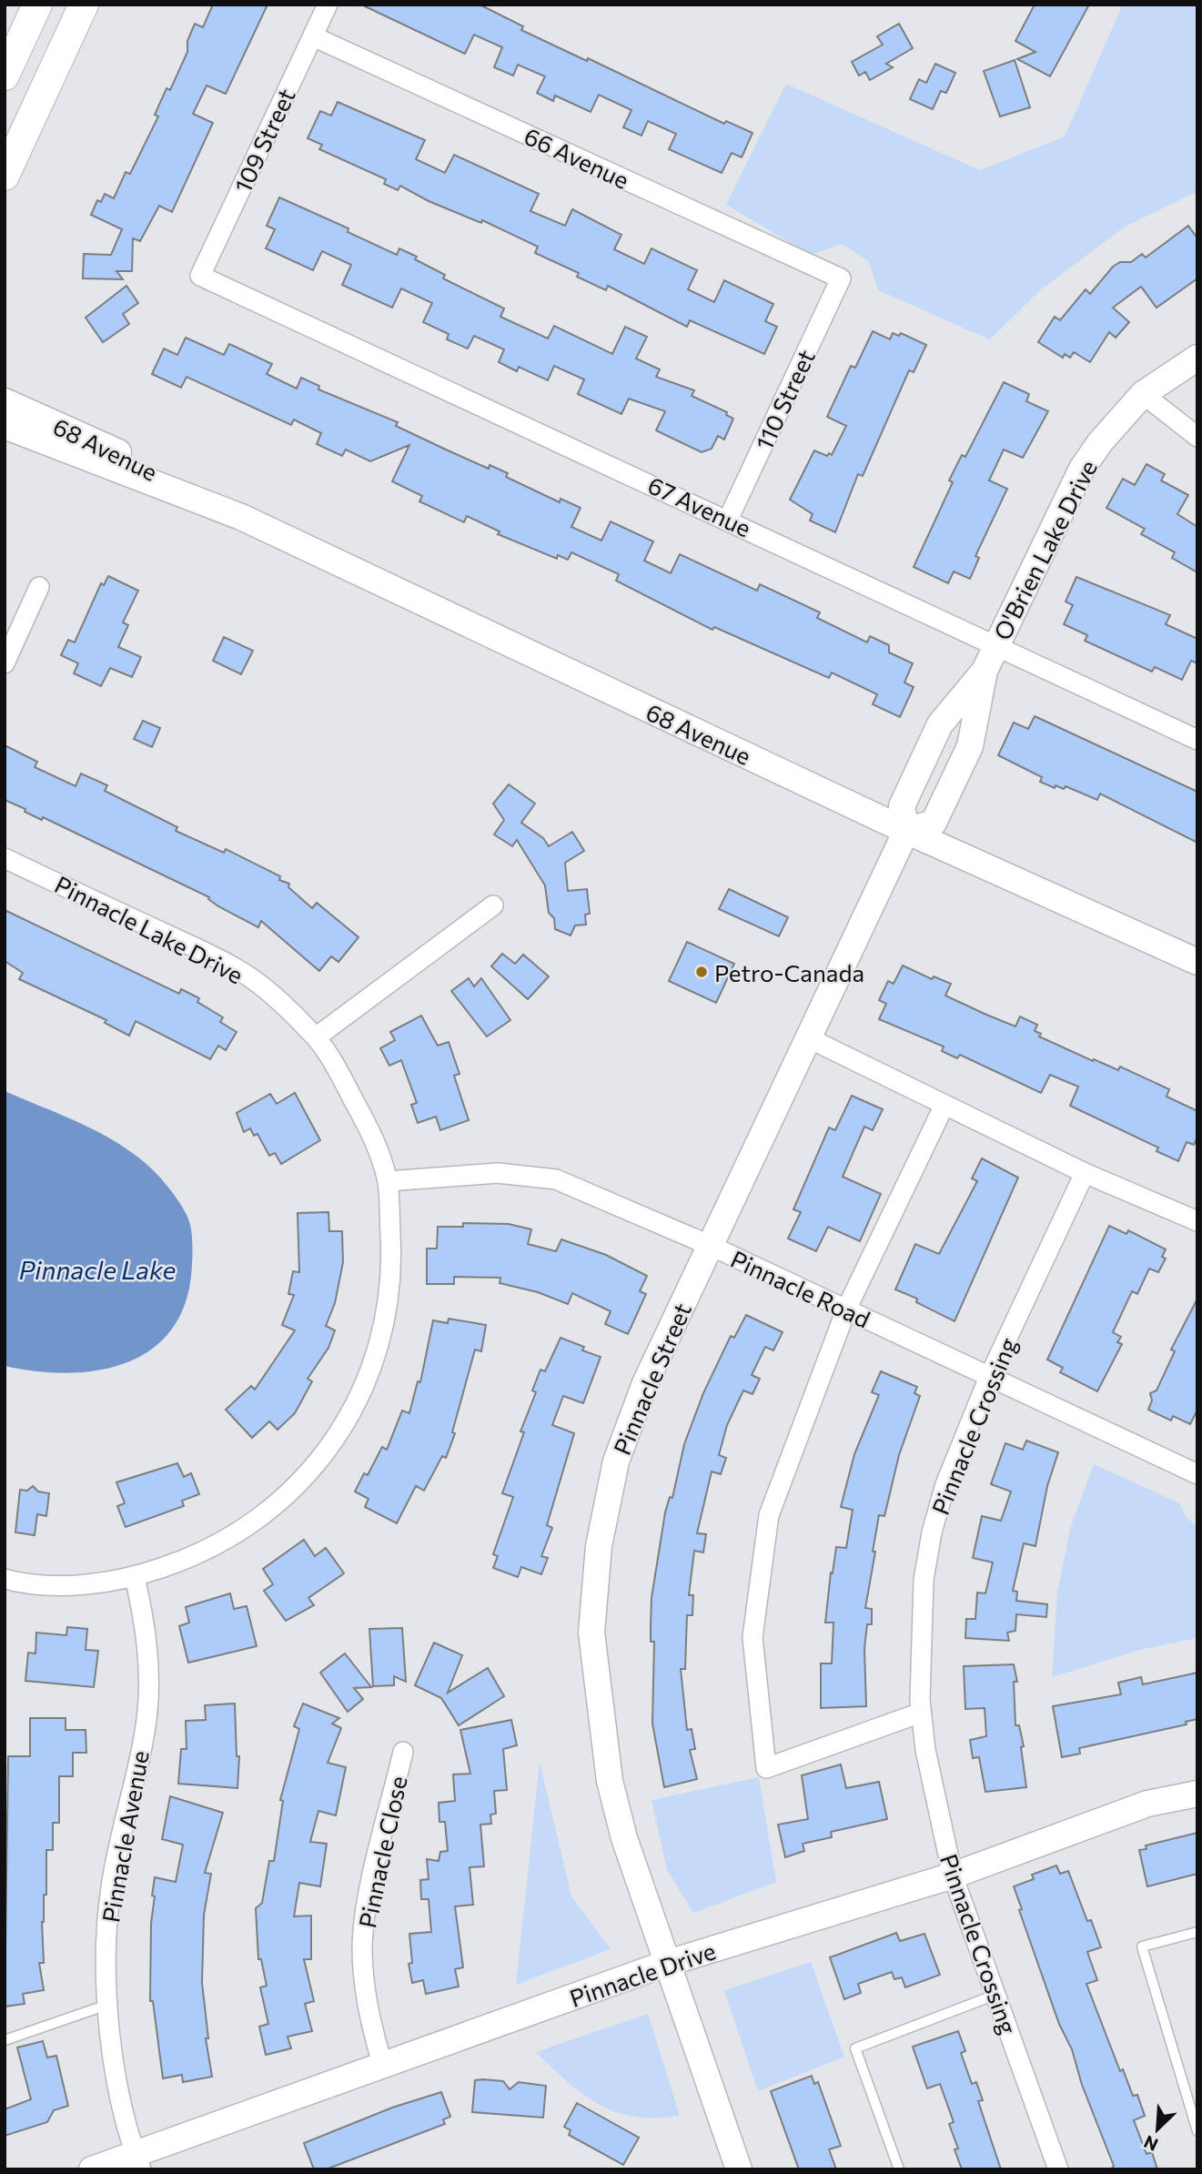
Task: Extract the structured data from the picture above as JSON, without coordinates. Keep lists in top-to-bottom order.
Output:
{
  "streets": {
    "street": [
      "109 Street",
      "66 Avenue",
      "110 Street",
      "68 Avenue",
      "67 Avenue",
      "O'Brien Lake Drive",
      "Pinnacle Lake Drive",
      "Pinnacle Road",
      "Pinnacle Street",
      "Pinnacle Crossing",
      "Pinnacle Avenue",
      "Pinnacle Close",
      "Pinnacle Drive"
    ]
  },
  "crossings": [
    ["109 Street", "66 Avenue"],
    ["109 Street", "67 Avenue"],
    ["66 Avenue", "110 Street"],
    ["110 Street", "67 Avenue"],
    ["68 Avenue", "O'Brien Lake Drive"],
    ["68 Avenue", "Pinnacle Street"],
    ["67 Avenue", "O'Brien Lake Drive"],
    ["O'Brien Lake Drive", "Pinnacle Street"],
    ["Pinnacle Lake Drive", "Pinnacle Road"],
    ["Pinnacle Lake Drive", "Pinnacle Avenue"],
    ["Pinnacle Road", "Pinnacle Street"],
    ["Pinnacle Road", "Pinnacle Crossing"],
    ["Pinnacle Street", "Pinnacle Drive"],
    ["Pinnacle Crossing", "Pinnacle Drive"],
    ["Pinnacle Avenue", "Pinnacle Drive"],
    ["Pinnacle Close", "Pinnacle Drive"]
  ],
  "water": ["Pinnacle Lake"],
  "places": ["Petro-Canada"],
  "north": "bottom left"
}
